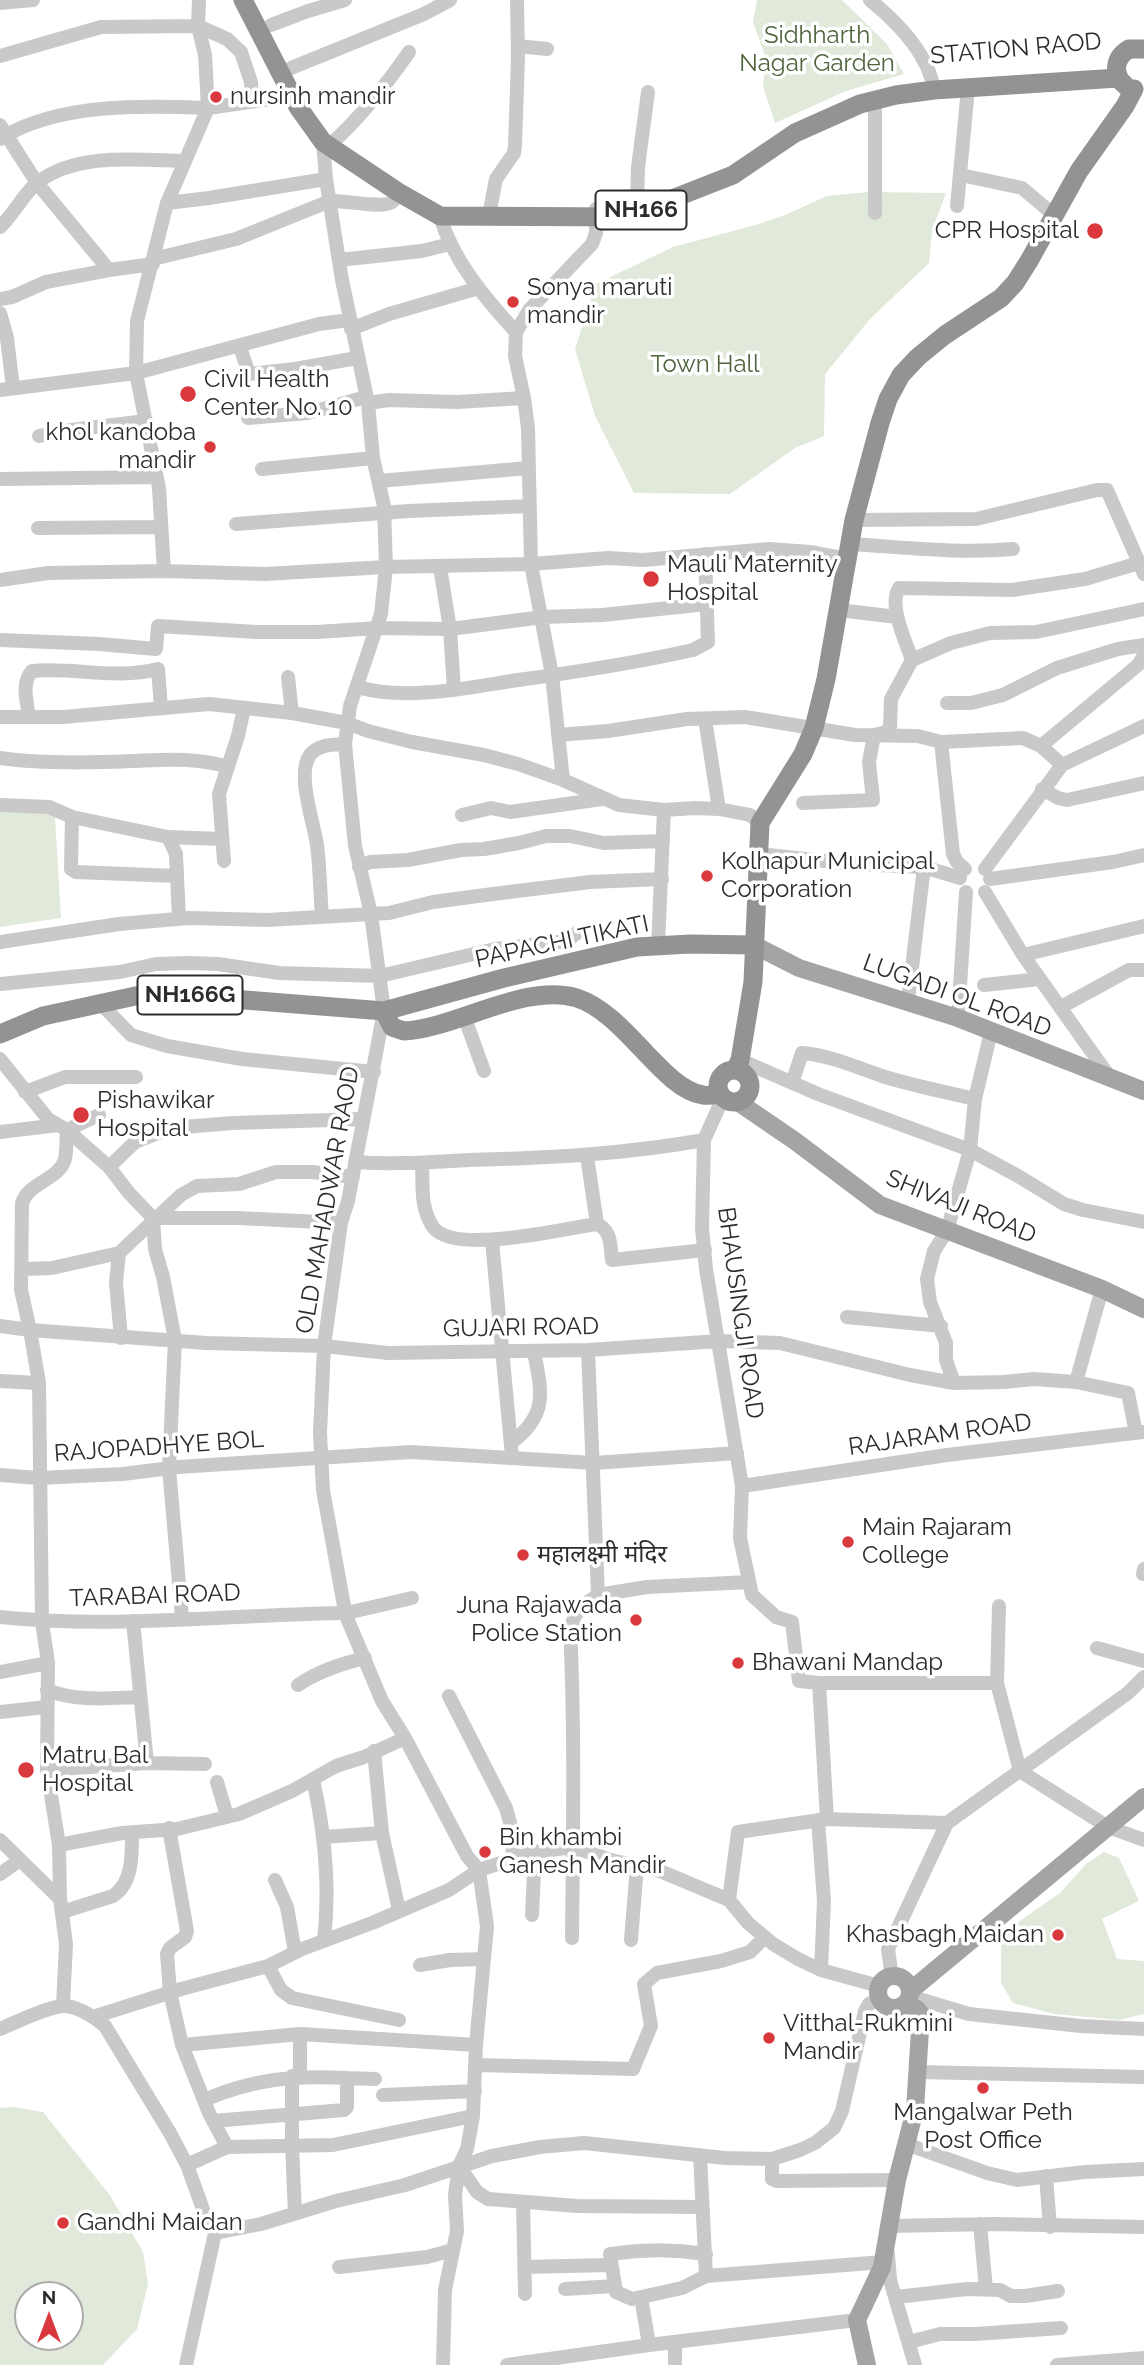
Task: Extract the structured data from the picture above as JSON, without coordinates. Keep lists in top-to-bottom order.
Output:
{
  "streets": {
    "highway": [
      "STATION RAOD",
      "NH166",
      "PAPACHI TIKATI",
      "NH166G"
    ],
    "main road": ["LUGADI OL ROAD", "SHIVAJI ROAD"],
    "street": [
      "OLD MAHADWAR RAOD",
      "BHAUSINGJI ROAD",
      "GUJARI ROAD",
      "RAJARAM ROAD",
      "RAJOPADHYE BOL",
      "TARABAI ROAD"
    ]
  },
  "crossings": [
    ["STATION RAOD", "NH166"],
    ["STATION RAOD", "OLD MAHADWAR RAOD"],
    ["NH166", "OLD MAHADWAR RAOD"],
    ["PAPACHI TIKATI", "NH166G"],
    ["PAPACHI TIKATI", "LUGADI OL ROAD"],
    ["PAPACHI TIKATI", "OLD MAHADWAR RAOD"],
    ["NH166G", "OLD MAHADWAR RAOD"],
    ["OLD MAHADWAR RAOD", "GUJARI ROAD"],
    ["OLD MAHADWAR RAOD", "RAJOPADHYE BOL"],
    ["OLD MAHADWAR RAOD", "TARABAI ROAD"],
    ["SHIVAJI ROAD", "BHAUSINGJI ROAD"],
    ["BHAUSINGJI ROAD", "GUJARI ROAD"],
    ["BHAUSINGJI ROAD", "RAJARAM ROAD"],
    ["BHAUSINGJI ROAD", "RAJOPADHYE BOL"]
  ],
  "parks": ["Sidhharth Nagar Garden", "Town Hall"],
  "places": [
    "nursinh mandir",
    "CPR Hospital",
    "Sonya maruti mandir",
    "Civil Health Center No. 10",
    "khol kandoba mandir",
    "Mauli Maternity Hospital",
    "Kolhapur Municipal Corporation",
    "Pishawikar Hospital",
    "Main Rajaram College",
    "महालक्ष्मी मंदिर",
    "Juna Rajawada Police Station",
    "Bhawani Mandap",
    "Matru Bal Hospital",
    "Bin khambi Ganesh Mandir",
    "Khasbagh Maidan",
    "Vitthal-Rukmini Mandir",
    "Mangalwar Peth Post Office",
    "Gandhi Maidan"
  ],
  "north": "top"
}
